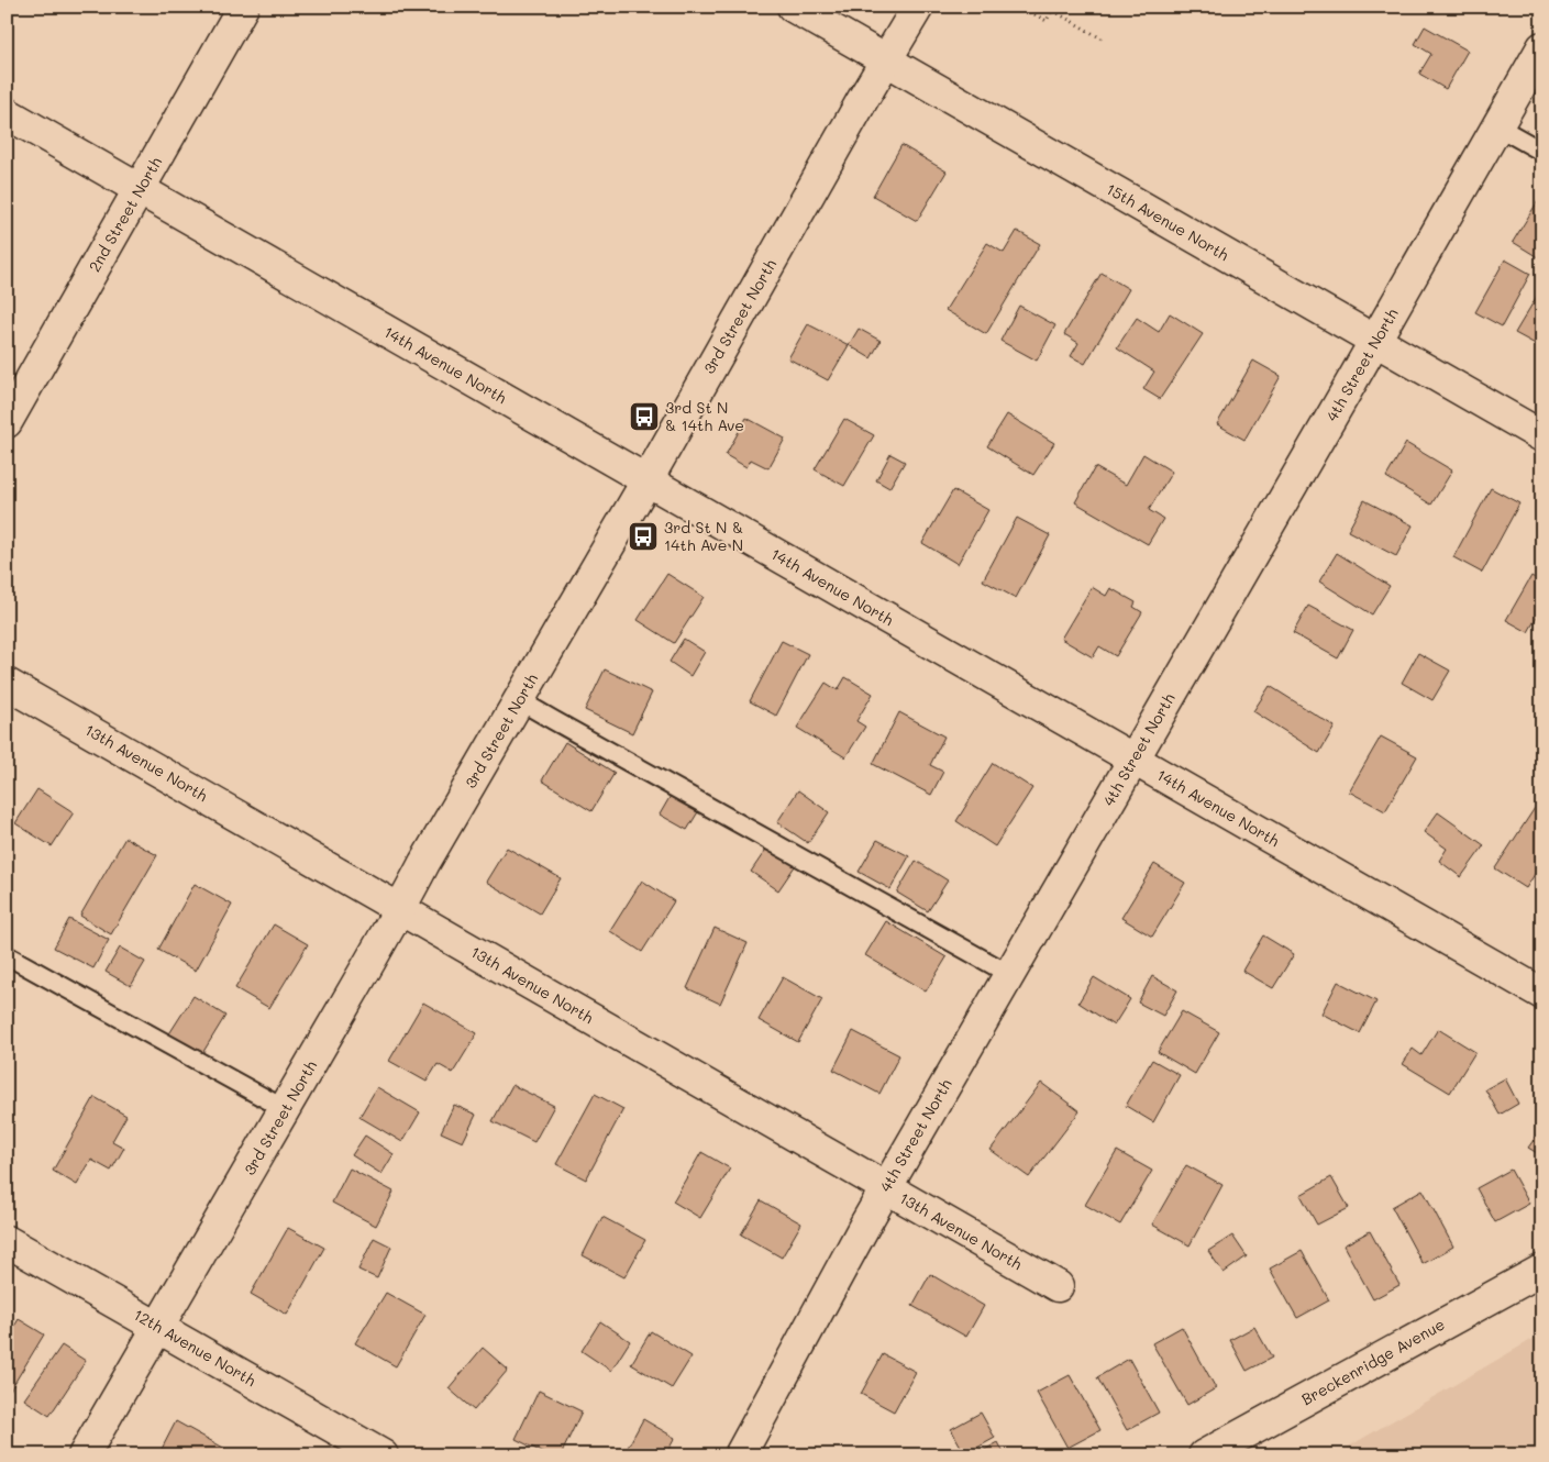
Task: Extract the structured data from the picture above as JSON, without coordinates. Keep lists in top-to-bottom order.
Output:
{
  "streets": {
    "street": [
      "2nd Street North",
      "15th Avenue North",
      "3rd Street North",
      "14th Avenue North",
      "4th Street North",
      "13th Avenue North",
      "12th Avenue North",
      "Breckenridge Avenue"
    ]
  },
  "crossings": [
    ["2nd Street North", "14th Avenue North"],
    ["15th Avenue North", "3rd Street North"],
    ["15th Avenue North", "4th Street North"],
    ["3rd Street North", "14th Avenue North"],
    ["3rd Street North", "13th Avenue North"],
    ["3rd Street North", "12th Avenue North"],
    ["14th Avenue North", "4th Street North"],
    ["4th Street North", "13th Avenue North"]
  ],
  "places": {
    "bus stop": ["3rd St N & 14th Ave", "3rd St N & 14th Ave N"]
  }
}
